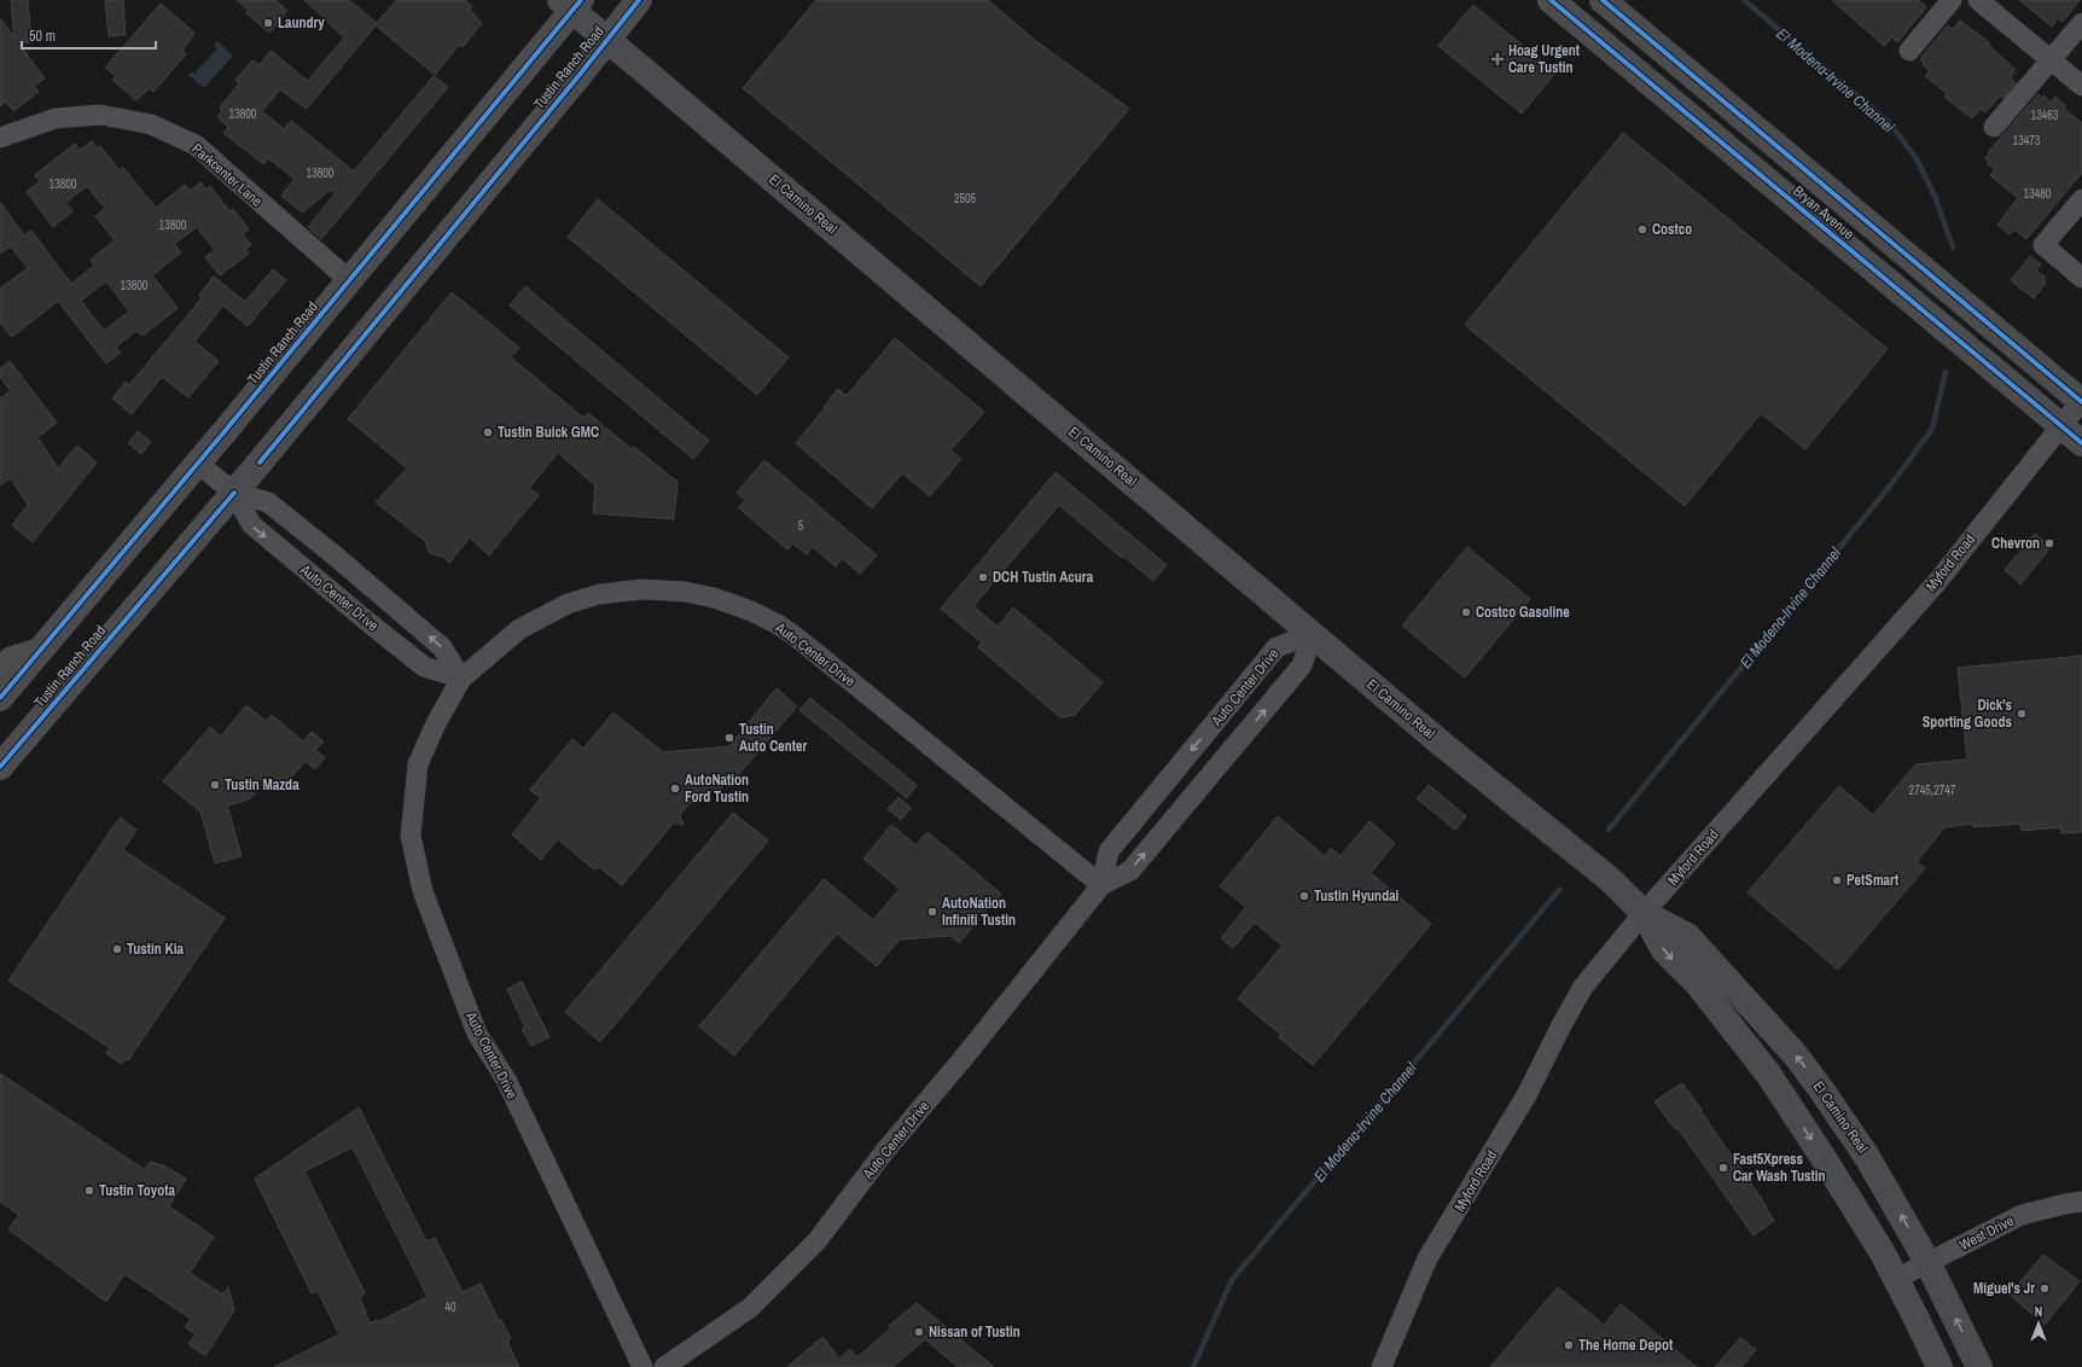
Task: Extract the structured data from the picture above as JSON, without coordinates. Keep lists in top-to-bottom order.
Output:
{
  "streets": {
    "main road": ["Tustin Ranch Road", "El Camino Real", "Bryan Avenue"],
    "street": [
      "Parkcenter Lane",
      "Myford Road",
      "Auto Center Drive",
      "West Drive"
    ]
  },
  "crossings": [
    ["Tustin Ranch Road", "Parkcenter Lane"],
    ["Tustin Ranch Road", "El Camino Real"],
    ["Tustin Ranch Road", "Auto Center Drive"],
    ["El Camino Real", "Myford Road"],
    ["El Camino Real", "Auto Center Drive"],
    ["El Camino Real", "West Drive"],
    ["Bryan Avenue", "Myford Road"]
  ],
  "water": ["El Modena-Irvine Channel"],
  "places": {
    "other": [
      "Laundry",
      "Costco",
      "Tustin Buick GMC",
      "Chevron",
      "DCH Tustin Acura",
      "Costco Gasoline",
      "Dick's Sporting Goods",
      "Tustin Auto Center",
      "Tustin Mazda",
      "AutoNation Ford Tustin",
      "PetSmart",
      "Tustin Hyundai",
      "AutoNation Infiniti Tustin",
      "Tustin Kia",
      "Fast5Xpress Car Wash Tustin",
      "Tustin Toyota",
      "Miguel's Jr",
      "Nissan of Tustin",
      "The Home Depot"
    ],
    "health": ["Hoag Urgent Care Tustin"]
  },
  "house_numbers": [
    "13800",
    "13463",
    "13473",
    "13800",
    "13800",
    "13480",
    "2505",
    "13800",
    "13800",
    "5",
    "2745,2747",
    "40"
  ],
  "scale_bar": "50 m",
  "north": "top"
}
